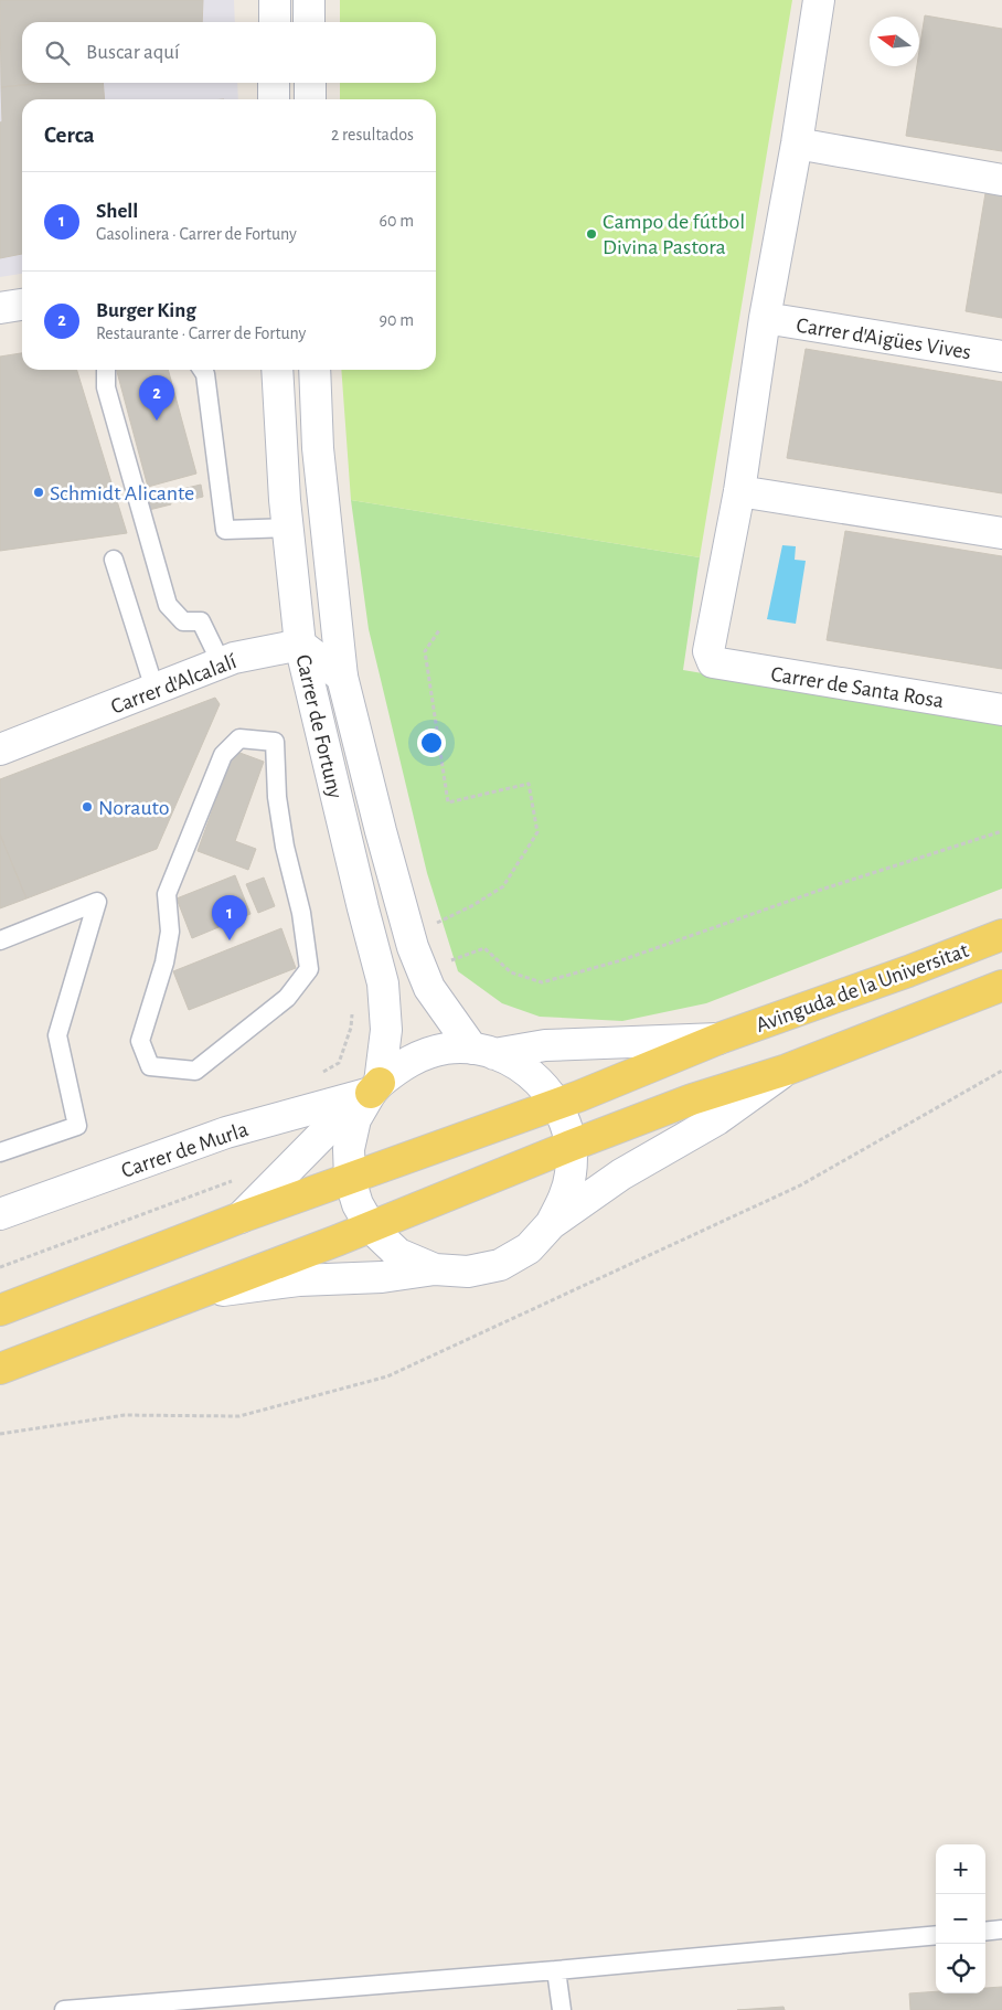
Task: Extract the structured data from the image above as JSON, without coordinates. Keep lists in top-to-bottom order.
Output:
{
  "streets": {
    "main road": ["Avinguda de la Universitat"],
    "street": [
      "Carrer d'Aigües Vives",
      "Carrer d'Alcalalí",
      "Carrer de Santa Rosa",
      "Carrer de Fortuny",
      "Carrer de Murla"
    ]
  },
  "crossings": [
    ["Carrer d'Alcalalí", "Carrer de Fortuny"],
    ["Carrer de Fortuny", "Avinguda de la Universitat"],
    ["Carrer de Fortuny", "Carrer de Murla"],
    ["Avinguda de la Universitat", "Carrer de Murla"]
  ],
  "places": ["Campo de fútbol Divina Pastora", "Schmidt Alicante", "Norauto"],
  "north": "left",
  "page": {
    "search": "Buscar aquí",
    "heading": ["Cerca", "2 resultados"],
    "list": [
      {
        "mark": "1",
        "name": "Shell",
        "note": "Gasolinera · Carrer de Fortuny",
        "value": "60 m"
      },
      {
        "mark": "2",
        "name": "Burger King",
        "note": "Restaurante · Carrer de Fortuny",
        "value": "90 m"
      }
    ],
    "pins": ["2", "1"],
    "map_buttons": ["+", "−"]
  }
}
